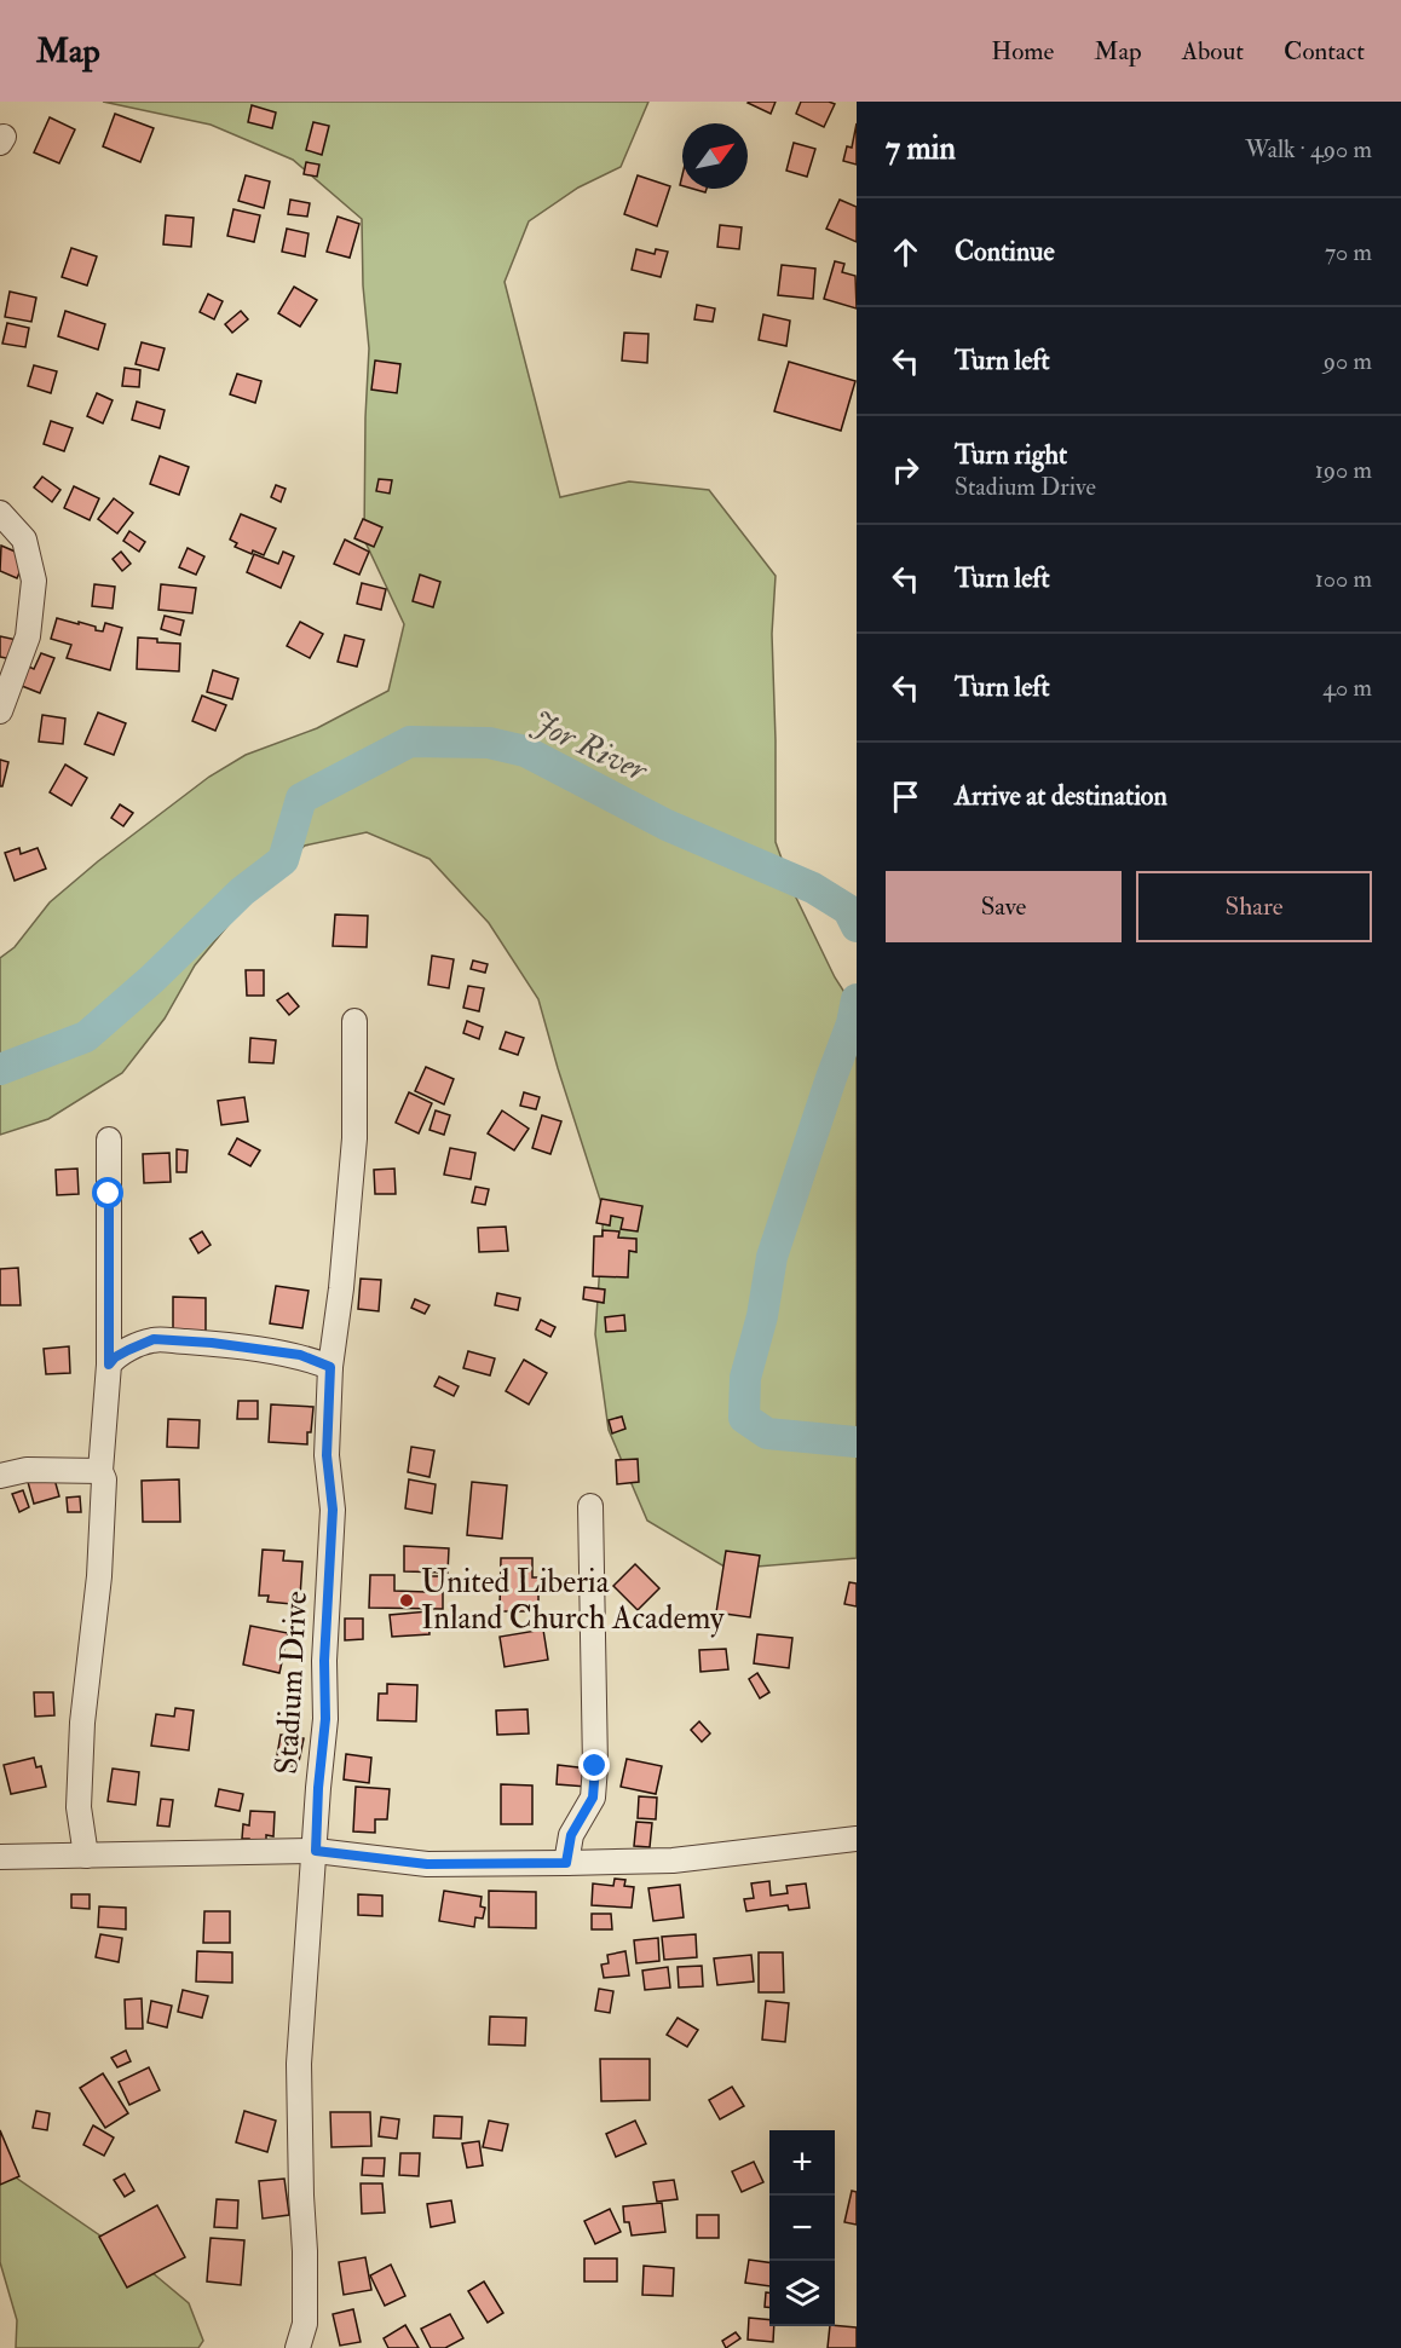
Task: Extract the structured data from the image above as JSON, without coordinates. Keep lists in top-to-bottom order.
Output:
{
  "streets": {
    "street": ["Stadium Drive"]
  },
  "water": ["Jor River"],
  "places": ["United Liberia Inland Church Academy"],
  "north": "top right",
  "page": {
    "header": "Map",
    "nav": [
      "Home",
      "Map",
      "About",
      "Contact"
    ],
    "heading": ["7 min", "Walk · 490 m"],
    "list": [
      ["Continue", "70 m"],
      ["Turn left", "90 m"],
      ["Turn right", "Stadium Drive", "190 m"],
      ["Turn left", "100 m"],
      ["Turn left", "40 m"],
      "Arrive at destination"
    ],
    "buttons": ["Save", "Share"],
    "map_buttons": ["+", "−"]
  }
}
